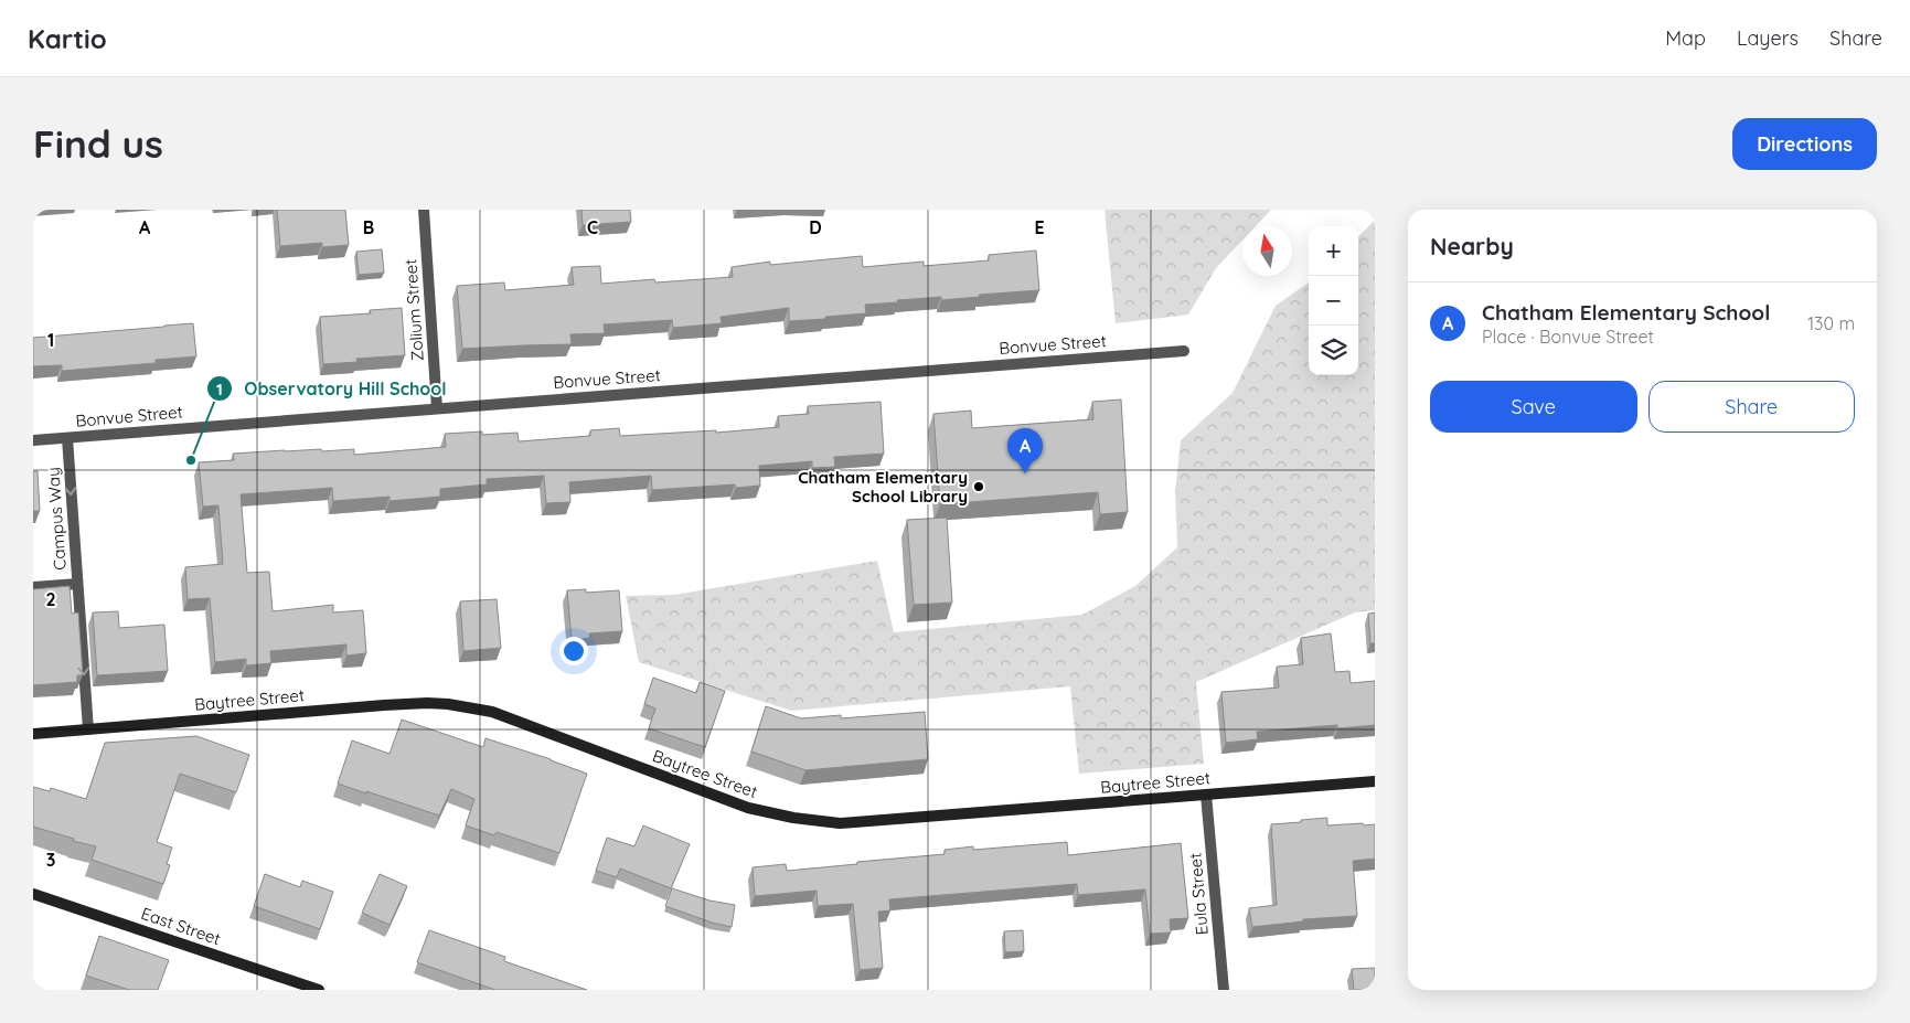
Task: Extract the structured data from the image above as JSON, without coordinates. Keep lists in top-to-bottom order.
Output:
{
  "streets": {
    "street": [
      "Zolium Street",
      "Bonvue Street",
      "Campus Way",
      "Baytree Street",
      "Eula Street",
      "East Street"
    ]
  },
  "crossings": [
    ["Zolium Street", "Bonvue Street"],
    ["Bonvue Street", "Campus Way"],
    ["Campus Way", "Baytree Street"],
    ["Baytree Street", "Eula Street"]
  ],
  "one_way": ["Campus Way"],
  "places": ["Observatory Hill School", "Chatham Elementary School Library"],
  "north": "top",
  "page": {
    "header": "Kartio",
    "nav": ["Map", "Layers", "Share"],
    "buttons": [
      "Directions",
      ["Save", "Share"]
    ],
    "title": "Find us",
    "heading": "Nearby",
    "map_buttons": ["+", "−"],
    "list": [
      {
        "mark": "A",
        "name": "Chatham Elementary School",
        "note": "Place · Bonvue Street",
        "value": "130 m"
      }
    ],
    "pins": "A"
  },
  "grid": {
    "columns": [
      "A",
      "B",
      "C",
      "D",
      "E"
    ],
    "rows": ["1", "2", "3"]
  }
}
